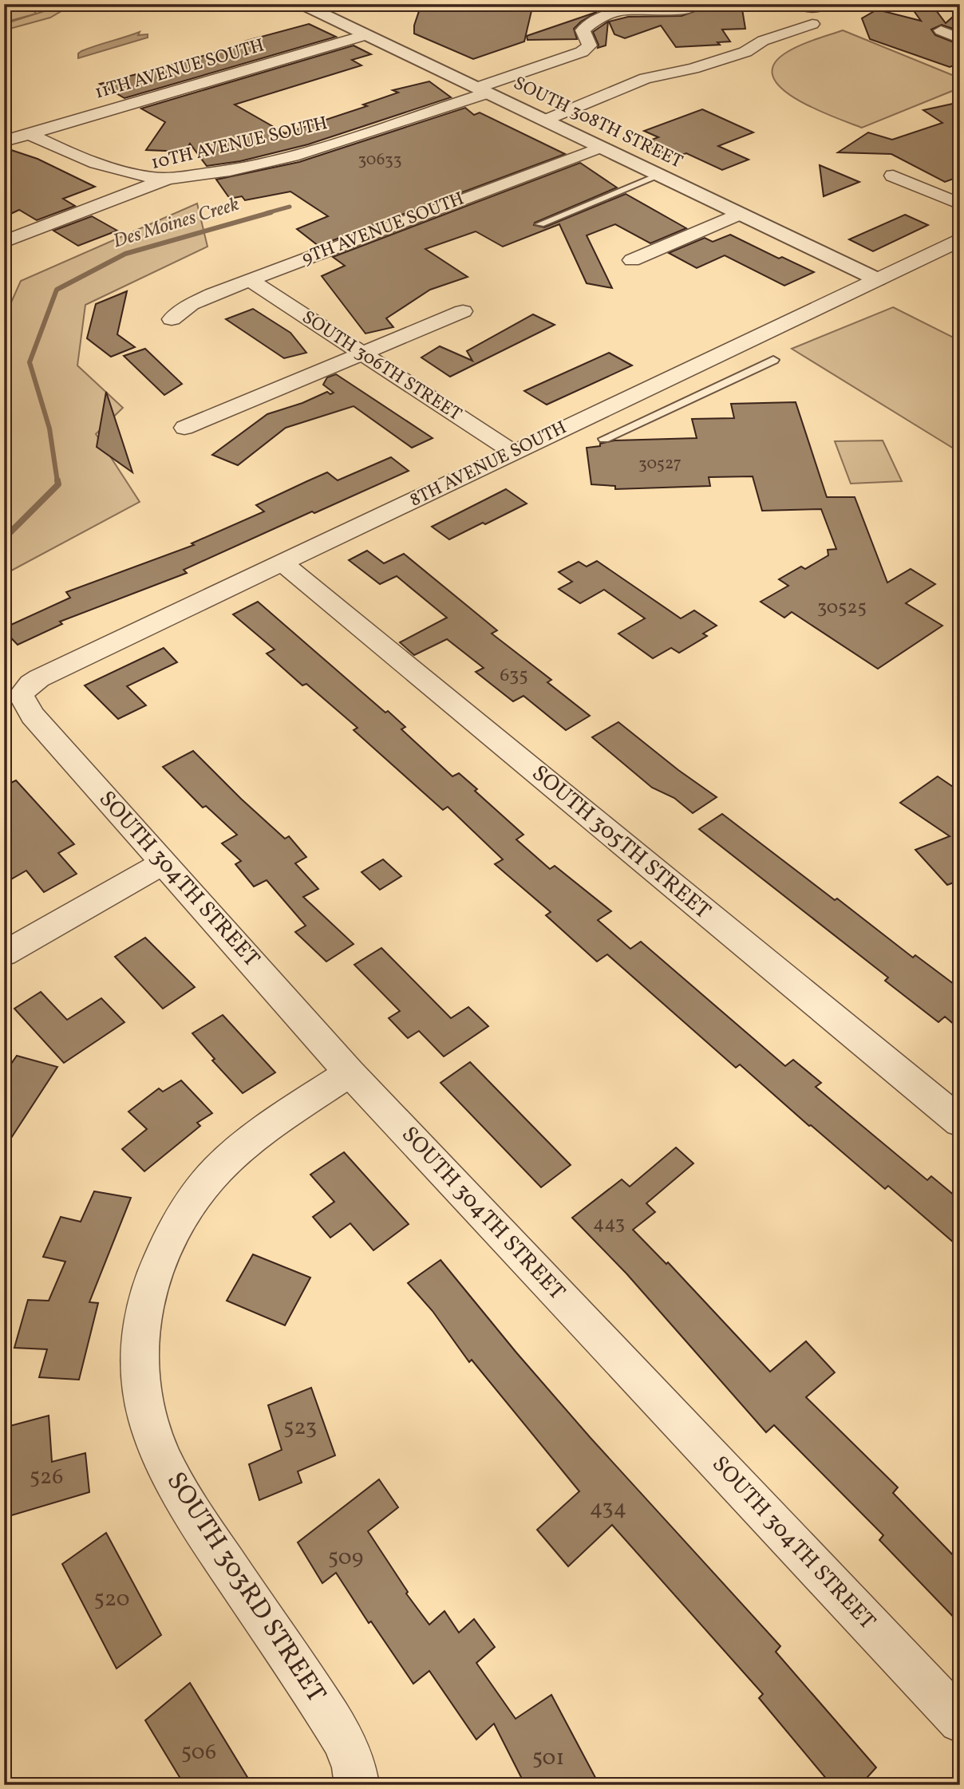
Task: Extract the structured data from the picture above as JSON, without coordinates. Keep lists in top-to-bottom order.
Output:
{
  "streets": {
    "street": [
      "11TH AVENUE SOUTH",
      "SOUTH 308TH STREET",
      "10TH AVENUE SOUTH",
      "9TH AVENUE SOUTH",
      "SOUTH 306TH STREET",
      "8TH AVENUE SOUTH",
      "SOUTH 305TH STREET",
      "SOUTH 304TH STREET",
      "SOUTH 303RD STREET"
    ]
  },
  "crossings": [
    ["11TH AVENUE SOUTH", "SOUTH 308TH STREET"],
    ["SOUTH 308TH STREET", "10TH AVENUE SOUTH"],
    ["SOUTH 308TH STREET", "9TH AVENUE SOUTH"],
    ["SOUTH 308TH STREET", "8TH AVENUE SOUTH"],
    ["9TH AVENUE SOUTH", "SOUTH 306TH STREET"],
    ["SOUTH 306TH STREET", "8TH AVENUE SOUTH"],
    ["8TH AVENUE SOUTH", "SOUTH 305TH STREET"],
    ["8TH AVENUE SOUTH", "SOUTH 304TH STREET"],
    ["SOUTH 304TH STREET", "SOUTH 303RD STREET"]
  ],
  "water": ["Des Moines Creek"],
  "house_numbers": [
    "30633",
    "30527",
    "30525",
    "635",
    "443",
    "523",
    "526",
    "434",
    "509",
    "520",
    "506",
    "501"
  ]
}
